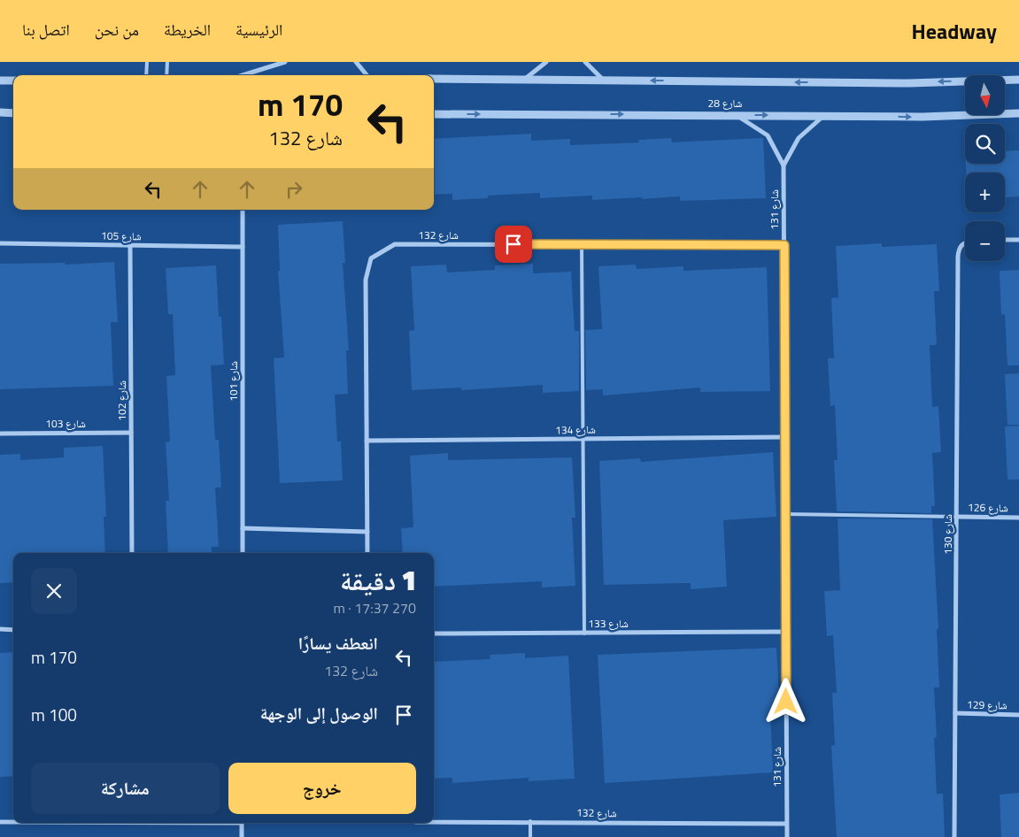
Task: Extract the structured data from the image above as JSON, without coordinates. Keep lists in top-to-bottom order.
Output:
{
  "streets": {
    "street": [
      "شارع 28",
      "شارع 131",
      "شارع 132",
      "شارع 105",
      "شارع 101",
      "شارع 102",
      "شارع 103",
      "شارع 134",
      "شارع 126",
      "شارع 130",
      "شارع 133",
      "شارع 129"
    ]
  },
  "crossings": [
    ["شارع 28", "شارع 131"],
    ["شارع 131", "شارع 132"],
    ["شارع 131", "شارع 134"],
    ["شارع 131", "شارع 133"],
    ["شارع 132", "شارع 134"],
    ["شارع 105", "شارع 101"],
    ["شارع 105", "شارع 102"],
    ["شارع 102", "شارع 103"],
    ["شارع 126", "شارع 130"],
    ["شارع 130", "شارع 129"]
  ],
  "north": "bottom",
  "page": {
    "header": "Headway",
    "nav": [
      "الرئيسية",
      "الخريطة",
      "من نحن",
      "اتصل بنا"
    ],
    "map_buttons": ["+", "−"],
    "turn": ["170 m", "شارع 132"],
    "heading": ["1 دقيقة", "270 m · 17:37"],
    "list": [
      {
        "name": "انعطف يسارًا",
        "note": "شارع 132",
        "value": "170 m"
      },
      {
        "name": "الوصول إلى الوجهة",
        "value": "100 m"
      }
    ],
    "buttons": ["خروج", "مشاركة"]
  }
}
